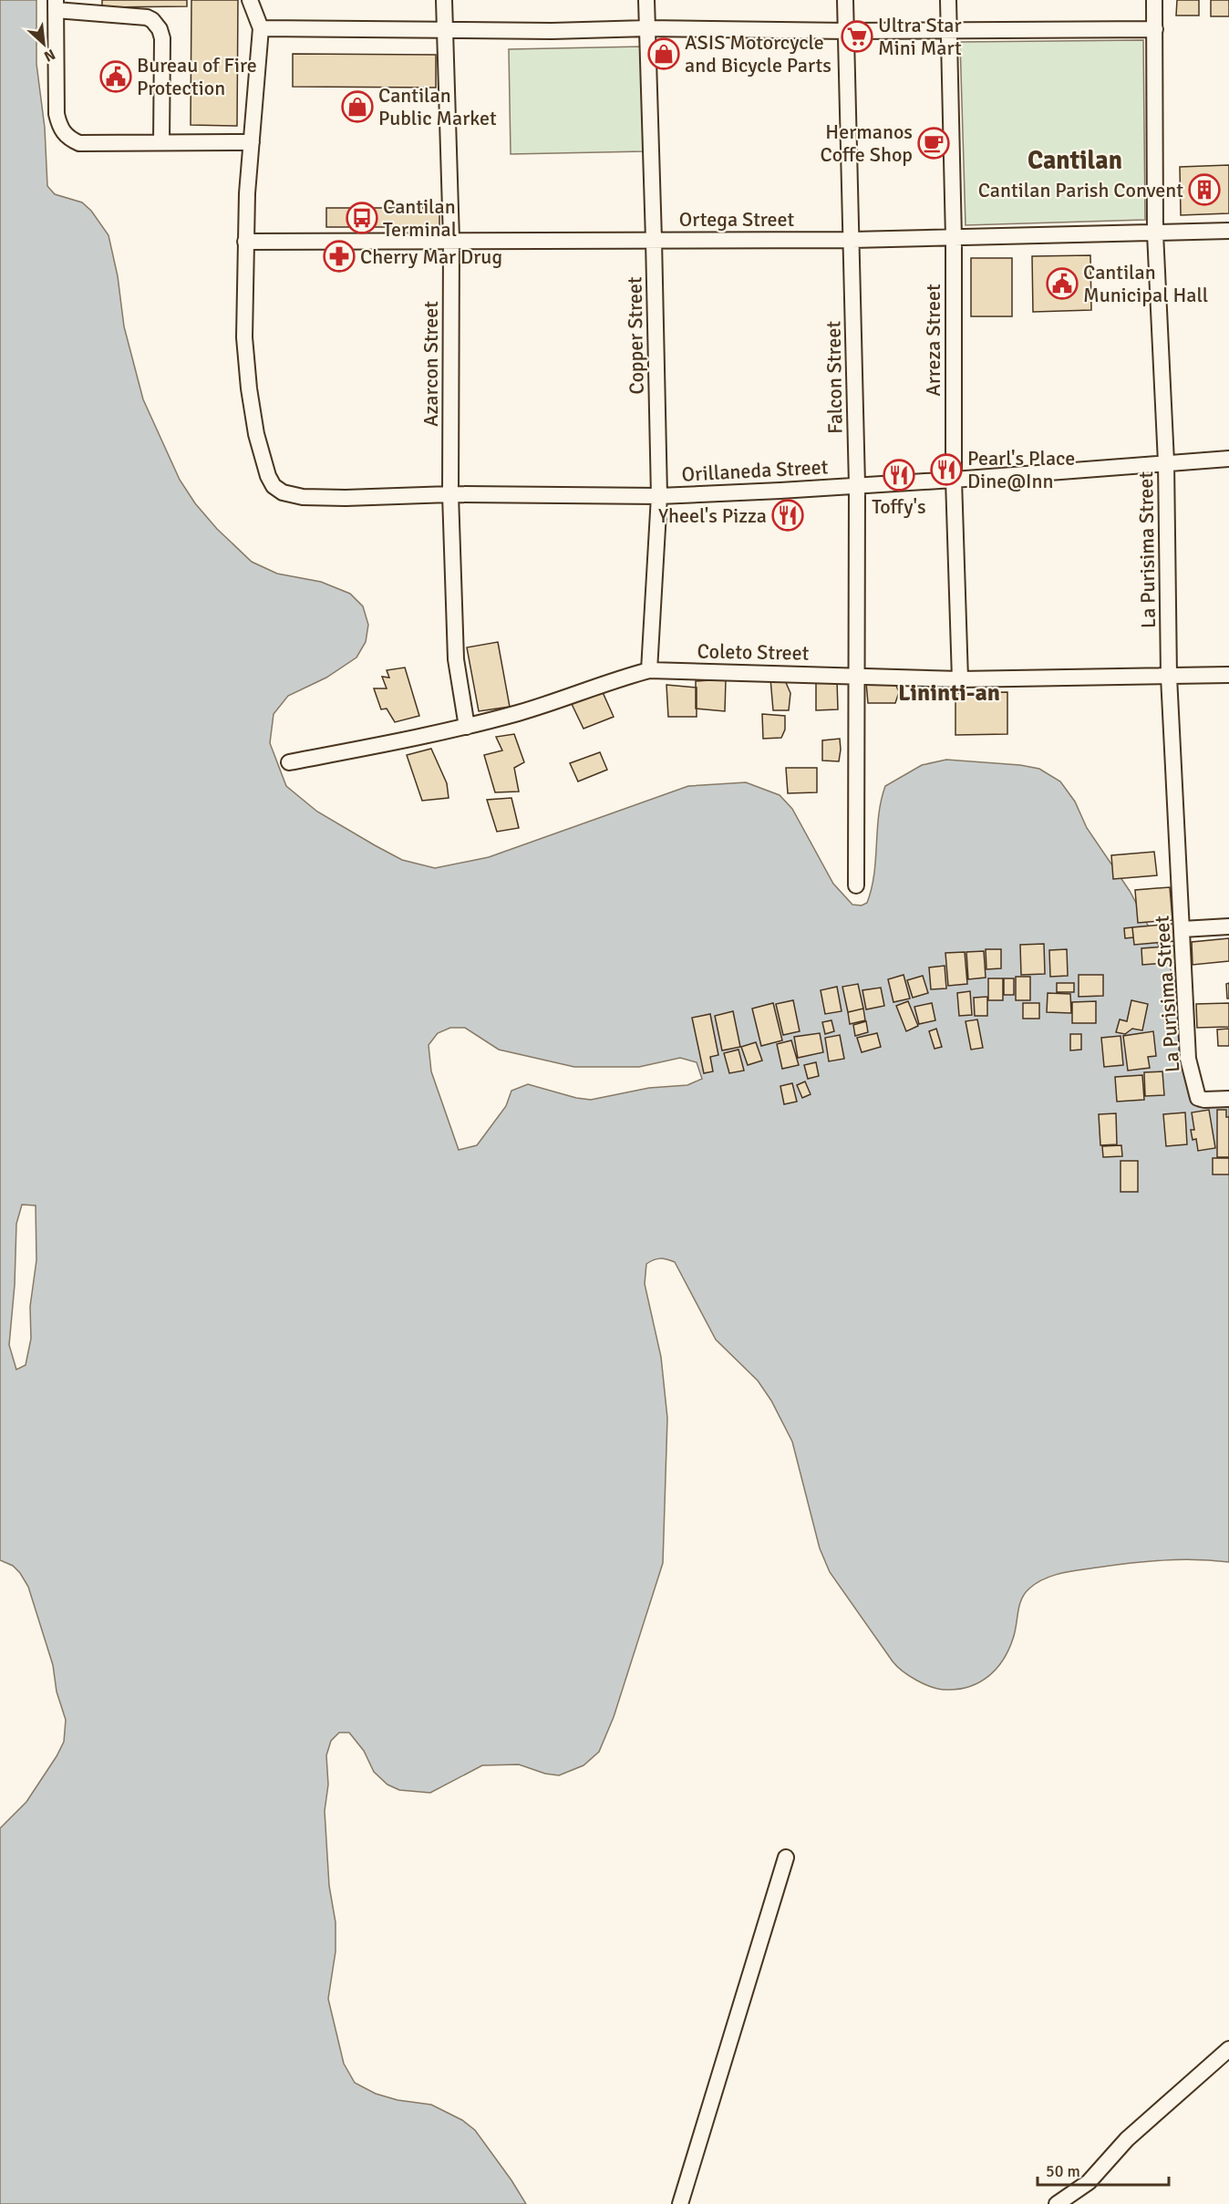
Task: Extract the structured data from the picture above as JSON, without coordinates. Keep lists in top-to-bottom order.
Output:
{
  "streets": {
    "street": [
      "Ortega Street",
      "Copper Street",
      "Arreza Street",
      "Azarcon Street",
      "Falcon Street",
      "Orillaneda Street",
      "La Purisima Street",
      "Coleto Street"
    ]
  },
  "crossings": [
    ["Ortega Street", "Copper Street"],
    ["Ortega Street", "Arreza Street"],
    ["Ortega Street", "Azarcon Street"],
    ["Ortega Street", "Falcon Street"],
    ["Ortega Street", "Orillaneda Street"],
    ["Ortega Street", "La Purisima Street"],
    ["Copper Street", "Orillaneda Street"],
    ["Copper Street", "Coleto Street"],
    ["Arreza Street", "Orillaneda Street"],
    ["Arreza Street", "Coleto Street"],
    ["Azarcon Street", "Orillaneda Street"],
    ["Azarcon Street", "Coleto Street"],
    ["Falcon Street", "Orillaneda Street"],
    ["Falcon Street", "Coleto Street"],
    ["Orillaneda Street", "La Purisima Street"],
    ["La Purisima Street", "Coleto Street"]
  ],
  "districts": ["Cantilan", "Lininti-an"],
  "places": {
    "supermarket": ["Ultra Star Mini Mart"],
    "shop": ["ASIS Motorcycle and Bicycle Parts", "Cantilan Public Market"],
    "public building": ["Bureau of Fire Protection", "Cantilan Municipal Hall"],
    "cafe": ["Hermanos Coffe Shop"],
    "building": ["Cantilan Parish Convent"],
    "bus stop": ["Cantilan Terminal"],
    "pharmacy": ["Cherry Mar Drug"],
    "restaurant": ["Pearl's Place Dine@Inn", "Toffy's", "Yheel's Pizza"]
  },
  "scale_bar": "50 m",
  "north": "bottom right"
}
